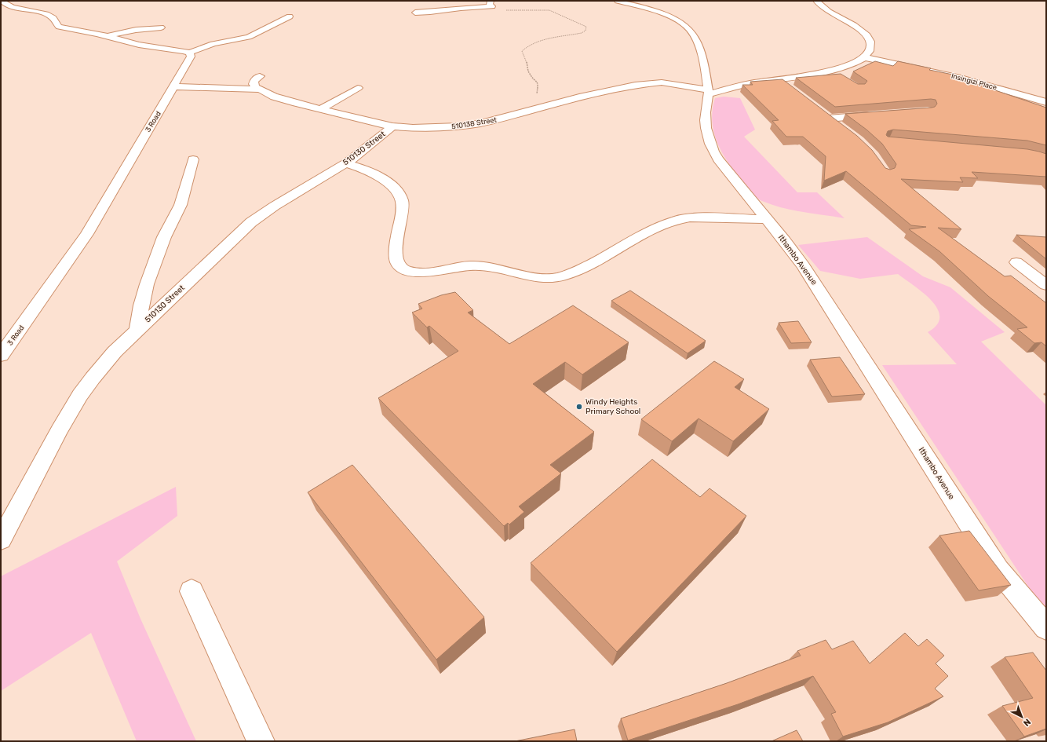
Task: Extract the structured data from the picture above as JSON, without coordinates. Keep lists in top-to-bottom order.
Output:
{
  "streets": {
    "street": [
      "Insingizi Place",
      "3 Road",
      "510138 Street",
      "510130 Street",
      "Ithambo Avenue"
    ]
  },
  "crossings": [
    ["510138 Street", "510130 Street"],
    ["510138 Street", "Ithambo Avenue"]
  ],
  "places": ["Windy Heights Primary School"],
  "north": "bottom right"
}
